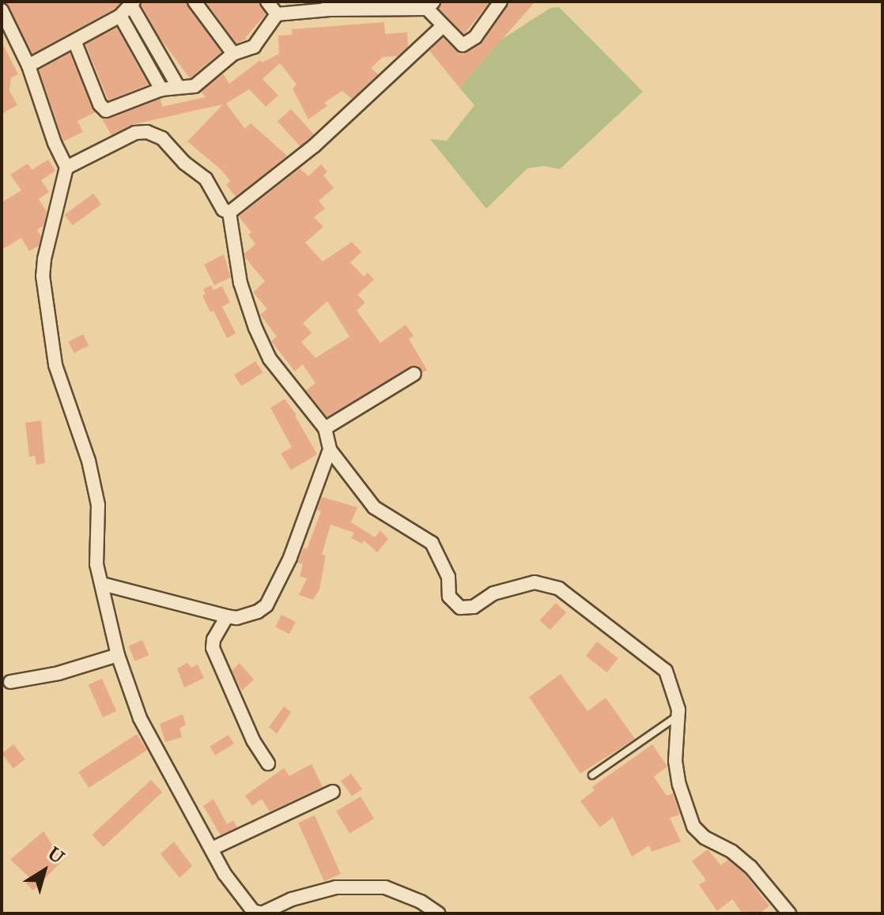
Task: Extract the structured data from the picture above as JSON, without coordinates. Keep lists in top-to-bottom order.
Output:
{
  "north": "top right"
}
